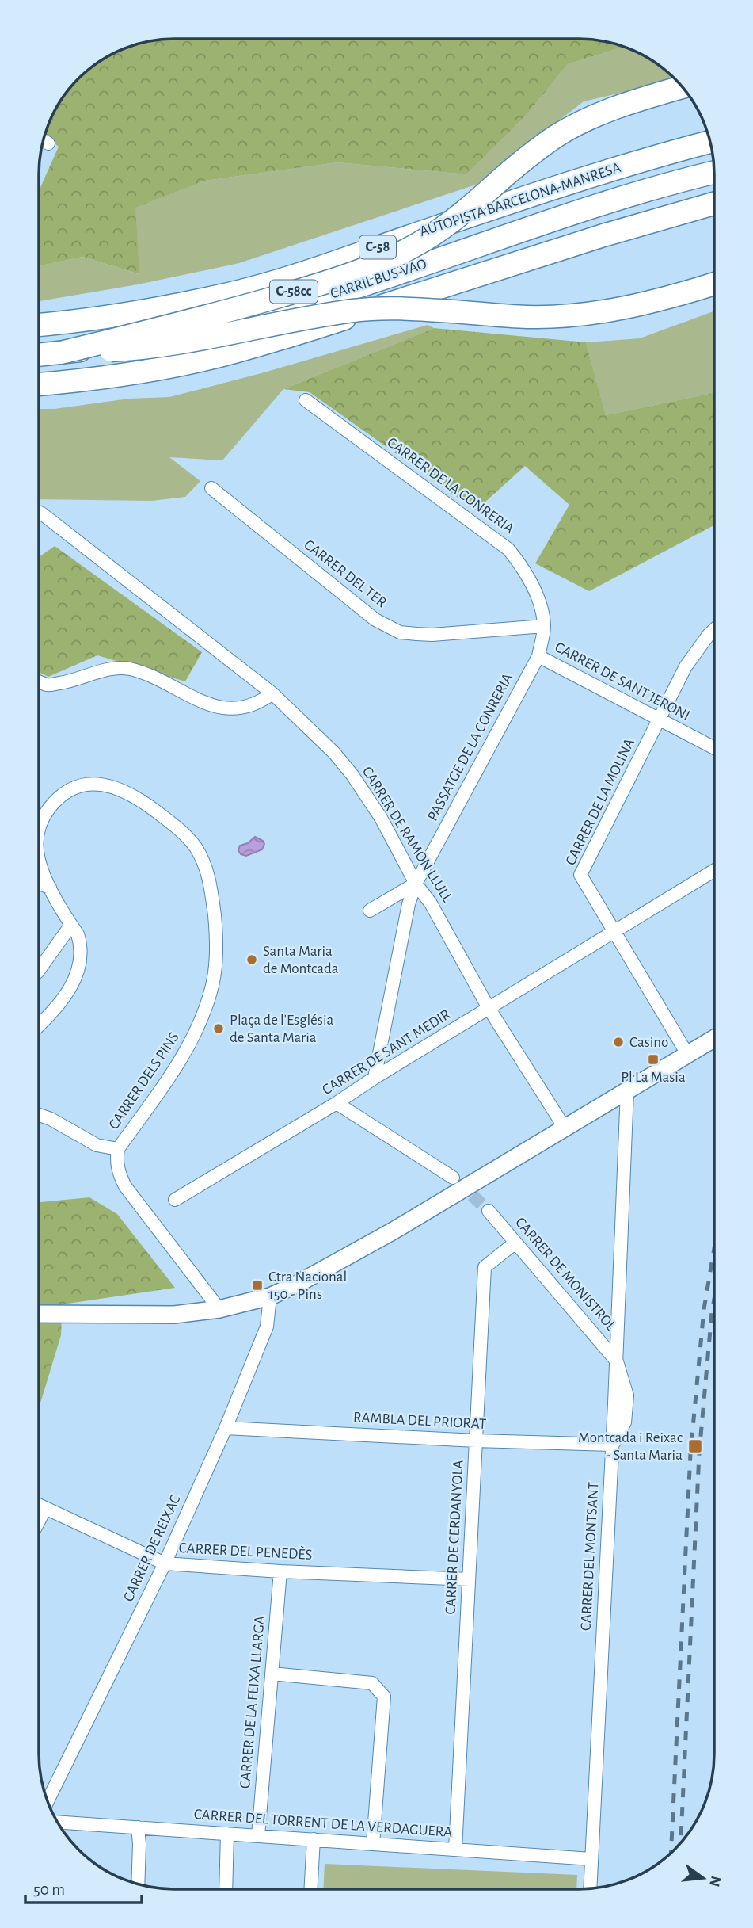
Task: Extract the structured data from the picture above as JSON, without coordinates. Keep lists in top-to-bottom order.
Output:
{
  "streets": {
    "highway": [
      "AUTOPISTA BARCELONA-MANRESA",
      "C-58",
      "CARRIL BUS-VAO",
      "C-58cc"
    ],
    "street": [
      "CARRER DE LA CONRERIA",
      "CARRER DEL TER",
      "CARRER DE SANT JERONI",
      "PASSATGE DE LA CONRERIA",
      "CARRER DE LA MOLINA",
      "CARRER DE RAMON LLULL",
      "CARRER DE SANT MEDIR",
      "CARRER DELS PINS",
      "CARRER DE MONISTROL",
      "RAMBLA DEL PRIORAT",
      "CARRER DE CERDANYOLA",
      "CARRER DE REIXAC",
      "CARRER DEL PENEDÈS",
      "CARRER DEL MONTSANT",
      "CARRER DE LA FEIXA LLARGA",
      "CARRER DEL TORRENT DE LA VERDAGUERA"
    ]
  },
  "crossings": [
    ["CARRIL BUS-VAO", "C-58cc"],
    ["CARRER DE LA CONRERIA", "CARRER DEL TER"],
    ["CARRER DE LA CONRERIA", "CARRER DE SANT JERONI"],
    ["CARRER DE LA CONRERIA", "PASSATGE DE LA CONRERIA"],
    ["CARRER DE SANT JERONI", "PASSATGE DE LA CONRERIA"],
    ["CARRER DE SANT JERONI", "CARRER DE LA MOLINA"],
    ["PASSATGE DE LA CONRERIA", "CARRER DE RAMON LLULL"],
    ["PASSATGE DE LA CONRERIA", "CARRER DE SANT MEDIR"],
    ["CARRER DE LA MOLINA", "CARRER DE SANT MEDIR"],
    ["CARRER DE RAMON LLULL", "CARRER DE SANT MEDIR"],
    ["CARRER DE MONISTROL", "CARRER DE CERDANYOLA"],
    ["RAMBLA DEL PRIORAT", "CARRER DE CERDANYOLA"],
    ["RAMBLA DEL PRIORAT", "CARRER DE REIXAC"],
    ["RAMBLA DEL PRIORAT", "CARRER DEL MONTSANT"],
    ["CARRER DE CERDANYOLA", "CARRER DEL PENEDÈS"],
    ["CARRER DE CERDANYOLA", "CARRER DEL TORRENT DE LA VERDAGUERA"],
    ["CARRER DE REIXAC", "CARRER DEL PENEDÈS"],
    ["CARRER DEL PENEDÈS", "CARRER DE LA FEIXA LLARGA"],
    ["CARRER DEL MONTSANT", "CARRER DEL TORRENT DE LA VERDAGUERA"],
    ["CARRER DE LA FEIXA LLARGA", "CARRER DEL TORRENT DE LA VERDAGUERA"]
  ],
  "places": {
    "other": ["Santa Maria de Montcada", "Plaça de l'Església de Santa Maria", "Casino"],
    "transit": ["Pl La Masia", "Ctra Nacional 150 - Pins", "Montcada i Reixac - Santa Maria"]
  },
  "scale_bar": "50 m",
  "north": "right"
}
